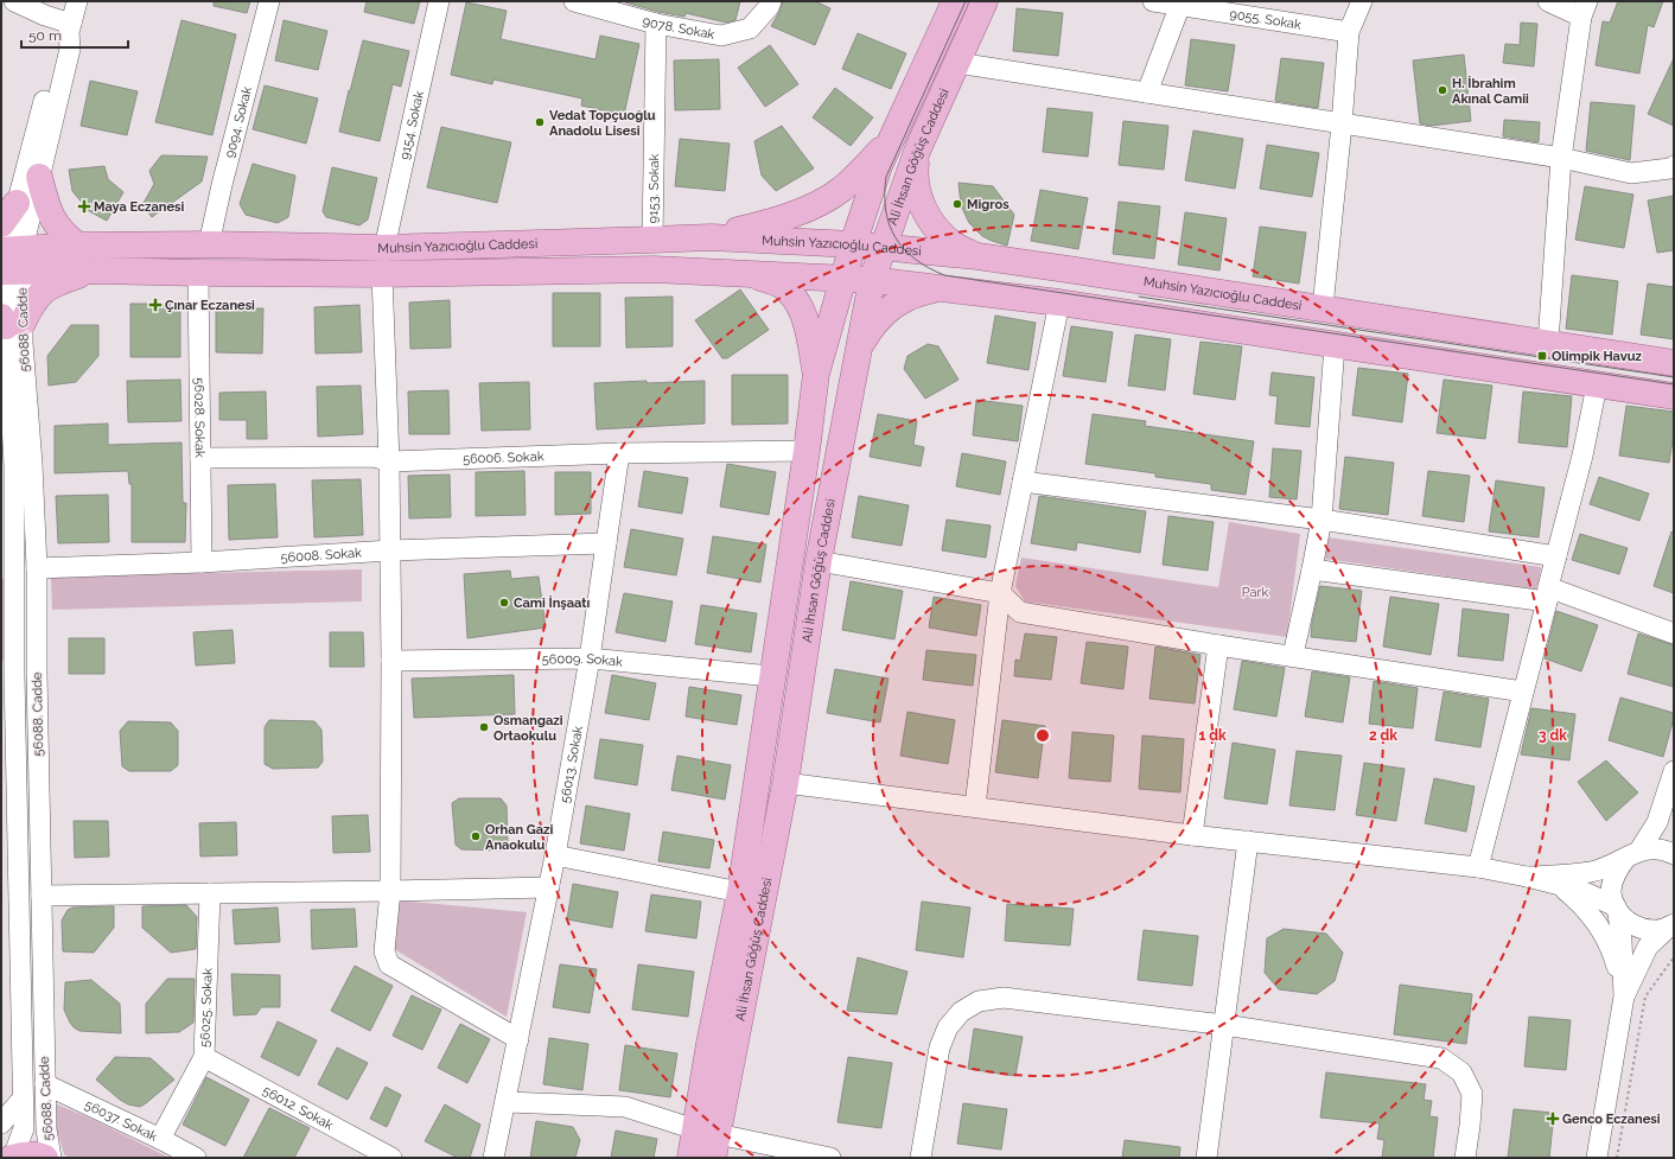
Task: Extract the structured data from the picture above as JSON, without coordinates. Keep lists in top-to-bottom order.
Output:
{
  "streets": {
    "main road": ["Ali İhsan Göğüş Caddesi", "Muhsin Yazıcıoğlu Caddesi"],
    "street": [
      "9055. Sokak",
      "9078. Sokak",
      "9094. Sokak",
      "9154. Sokak",
      "9153. Sokak",
      "56088. Cadde",
      "56028. Sokak",
      "56006. Sokak",
      "56008. Sokak",
      "56009. Sokak",
      "56013. Sokak",
      "56025. Sokak",
      "56012. Sokak",
      "56037. Sokak"
    ]
  },
  "crossings": [
    ["9078. Sokak", "9153. Sokak"],
    ["9094. Sokak", "Muhsin Yazıcıoğlu Caddesi"],
    ["9154. Sokak", "Muhsin Yazıcıoğlu Caddesi"],
    ["Ali İhsan Göğüş Caddesi", "Muhsin Yazıcıoğlu Caddesi"],
    ["Ali İhsan Göğüş Caddesi", "56006. Sokak"],
    ["Ali İhsan Göğüş Caddesi", "56009. Sokak"],
    ["9153. Sokak", "Muhsin Yazıcıoğlu Caddesi"],
    ["Muhsin Yazıcıoğlu Caddesi", "56088. Cadde"],
    ["Muhsin Yazıcıoğlu Caddesi", "56028. Sokak"],
    ["56088. Cadde", "56008. Sokak"],
    ["56088. Cadde", "56037. Sokak"],
    ["56028. Sokak", "56006. Sokak"],
    ["56028. Sokak", "56008. Sokak"],
    ["56006. Sokak", "56013. Sokak"],
    ["56008. Sokak", "56013. Sokak"],
    ["56009. Sokak", "56013. Sokak"],
    ["56025. Sokak", "56012. Sokak"],
    ["56025. Sokak", "56037. Sokak"]
  ],
  "parks": ["Park"],
  "places": {
    "other": [
      "H. İbrahim Akınal Camii",
      "Vedat Topçuoğlu Anadolu Lisesi",
      "Migros",
      "Cami İnşaatı",
      "Osmangazi Ortaokulu",
      "Orhan Gazi Anaokulu"
    ],
    "health": ["Maya Eczanesi", "Çınar Eczanesi", "Genco Eczanesi"],
    "transit": ["Olimpik Havuz"]
  },
  "scale_bar": "50 m",
  "rings": ["1 dk", "2 dk", "3 dk"]
}
